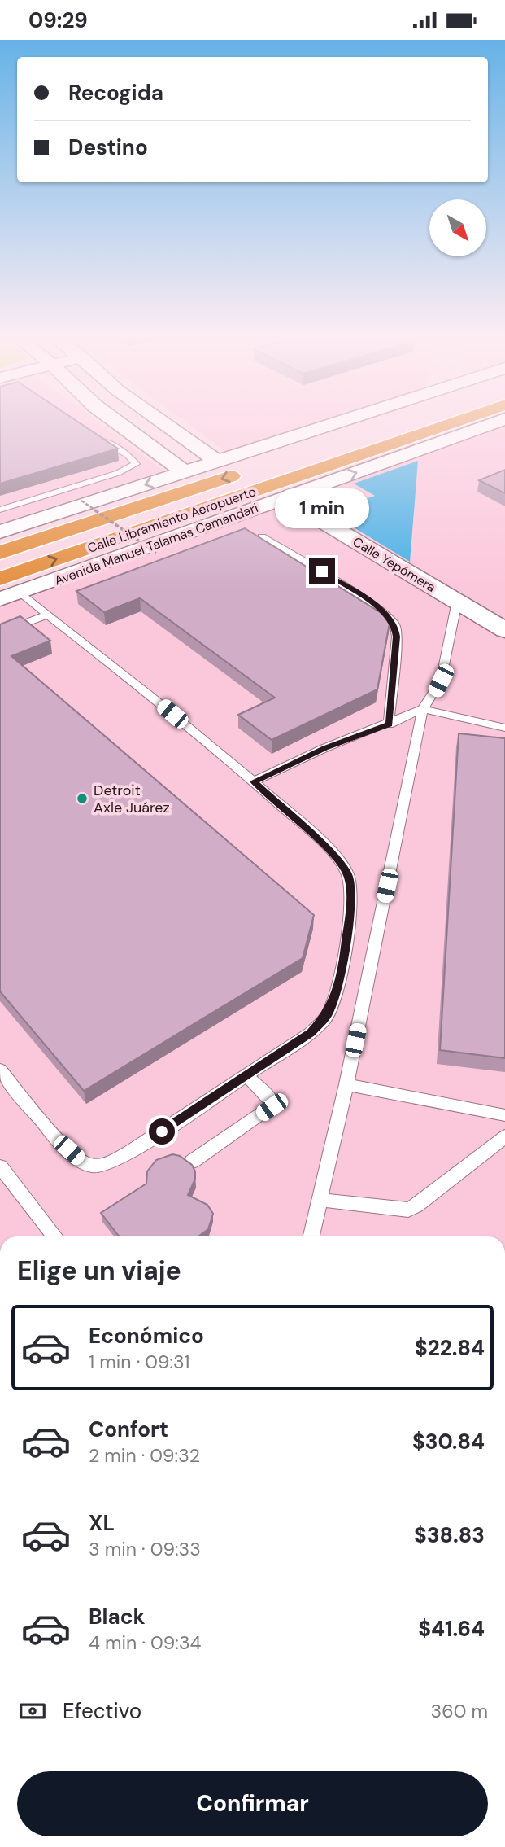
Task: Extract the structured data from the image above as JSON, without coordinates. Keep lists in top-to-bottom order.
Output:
{
  "streets": {
    "highway": ["Calle Libramiento Aeropuerto"],
    "main road": ["Avenida Manuel Talamas Camandari", "Calle Yepómera"]
  },
  "crossings": [
    ["Avenida Manuel Talamas Camandari", "Calle Yepómera"]
  ],
  "places": ["Detroit Axle Juárez"],
  "north": "bottom right",
  "page": {
    "status": "09:29",
    "banner": ["Recogida", "Destino"],
    "bubble": "1 min",
    "heading": "Elige un viaje",
    "list": [
      {
        "name": "Económico",
        "note": "1 min · 09:31",
        "value": "$22.84"
      },
      {
        "name": "Confort",
        "note": "2 min · 09:32",
        "value": "$30.84"
      },
      {
        "name": "XL",
        "note": "3 min · 09:33",
        "value": "$38.83"
      },
      {
        "name": "Black",
        "note": "4 min · 09:34",
        "value": "$41.64"
      }
    ],
    "pay": ["Efectivo", "360 m"],
    "buttons": "Confirmar"
  }
}
